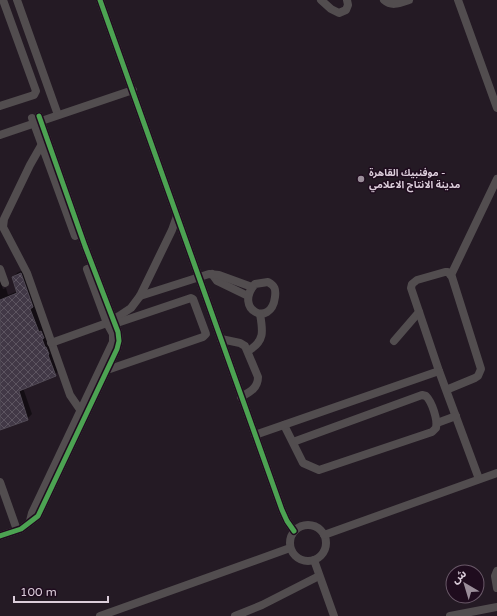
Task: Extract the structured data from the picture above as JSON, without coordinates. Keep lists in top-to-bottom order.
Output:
{
  "places": ["موفنبيك القاهرة - مدينة الانتاج الاعلامي"],
  "scale_bar": "100 m",
  "north": "top left"
}
